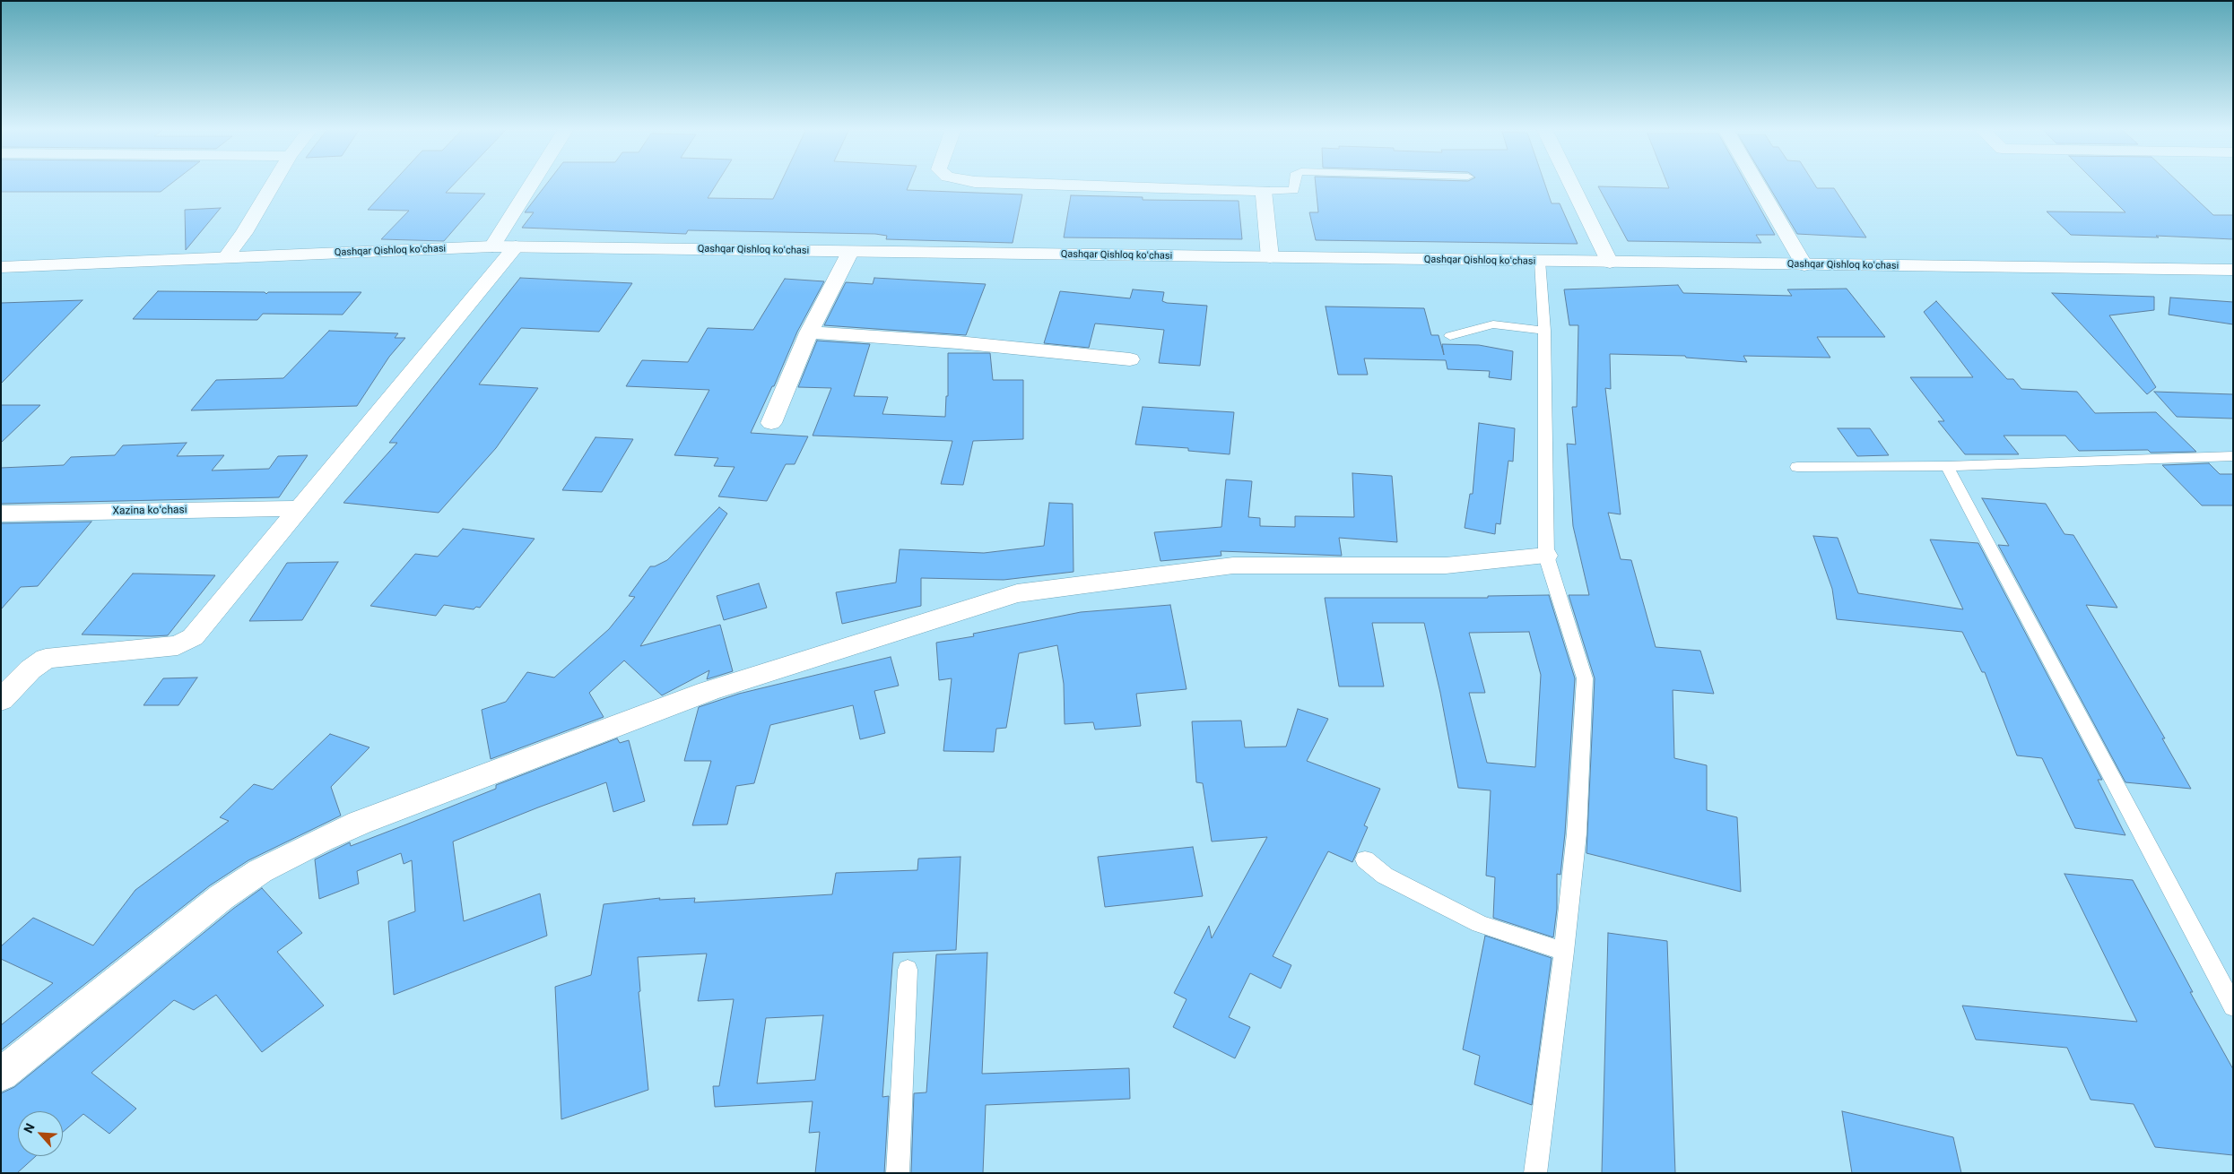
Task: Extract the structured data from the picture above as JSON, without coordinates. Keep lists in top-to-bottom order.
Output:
{
  "streets": {
    "street": ["Qashqar Qishloq koʻchasi", "Xazina koʻchasi"]
  },
  "north": "top left"
}
